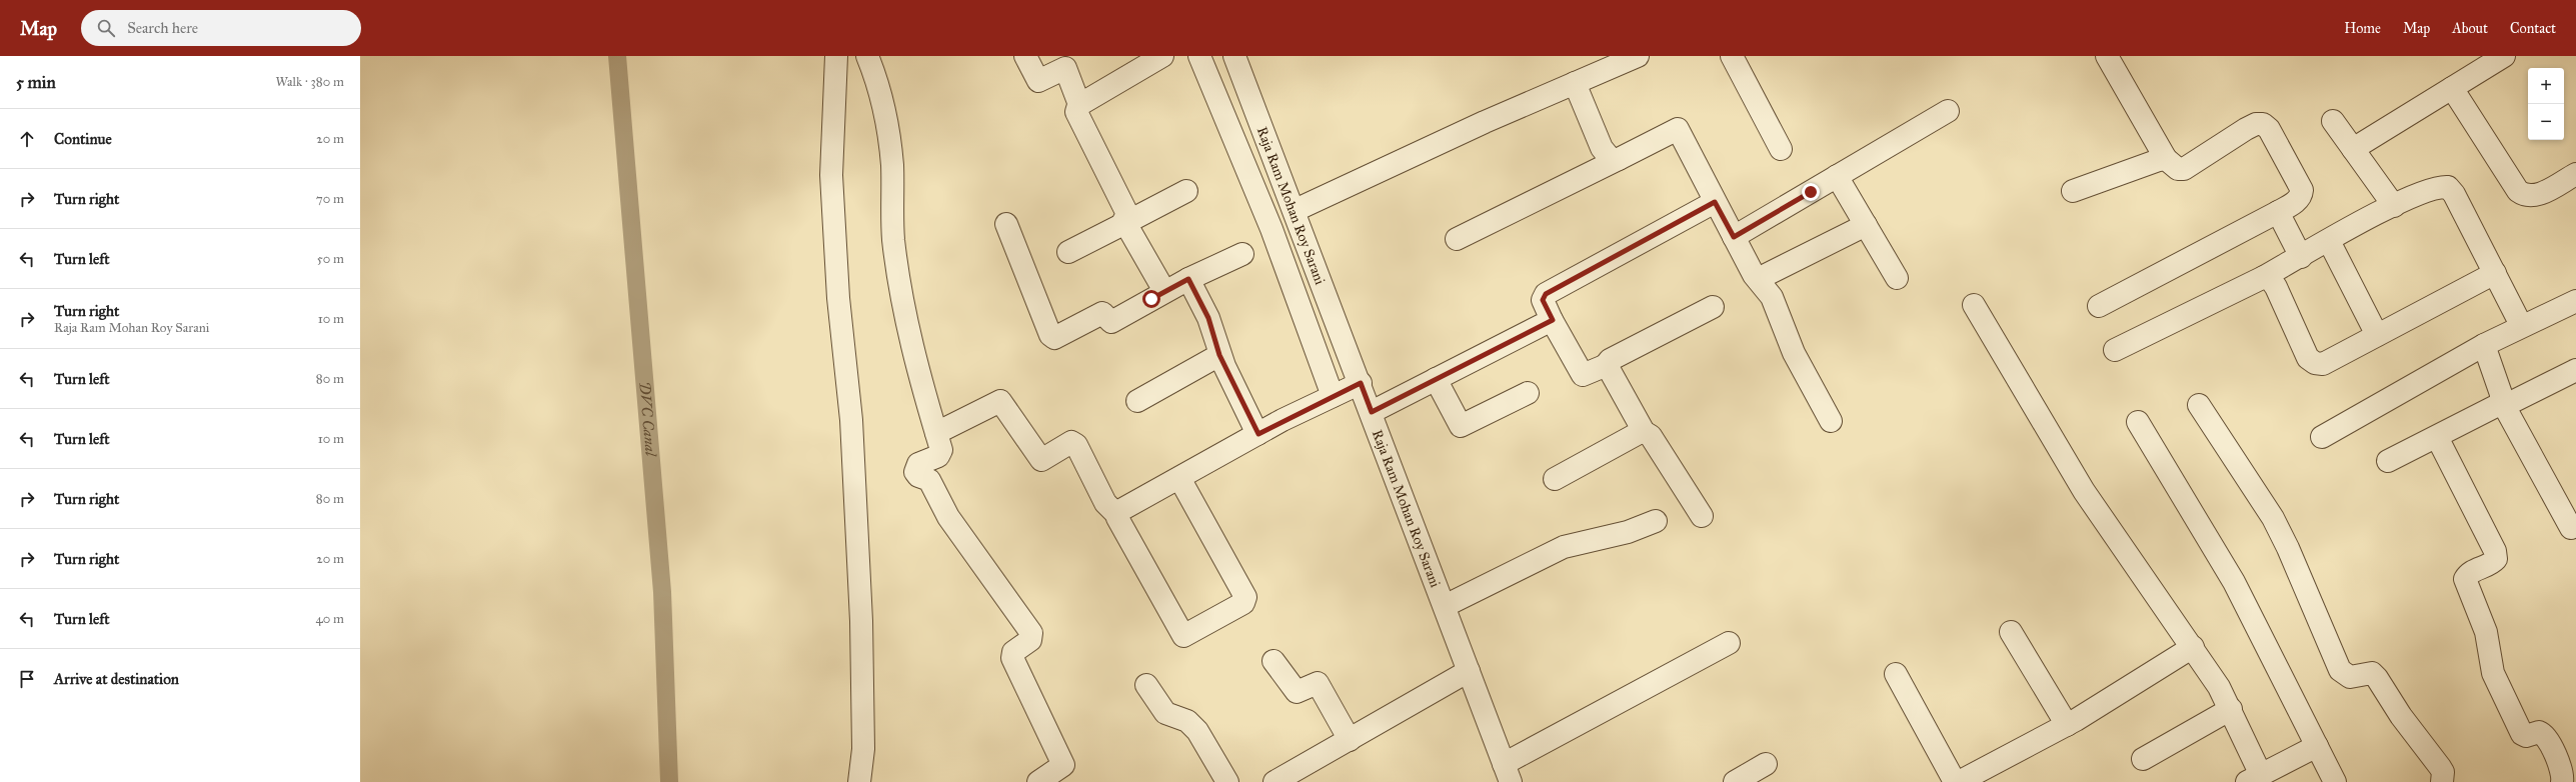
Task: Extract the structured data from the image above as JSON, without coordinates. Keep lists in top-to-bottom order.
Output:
{
  "streets": {
    "street": ["Raja Ram Mohan Roy Sarani"]
  },
  "water": ["DVC Canal"],
  "page": {
    "header": "Map",
    "search": "Search here",
    "nav": [
      "Home",
      "Map",
      "About",
      "Contact"
    ],
    "heading": ["5 min", "Walk · 380 m"],
    "map_buttons": ["+", "−"],
    "list": [
      ["Continue", "20 m"],
      ["Turn right", "70 m"],
      ["Turn left", "50 m"],
      ["Turn right", "Raja Ram Mohan Roy Sarani", "10 m"],
      ["Turn left", "80 m"],
      ["Turn left", "10 m"],
      ["Turn right", "80 m"],
      ["Turn right", "20 m"],
      ["Turn left", "40 m"],
      "Arrive at destination"
    ]
  }
}
